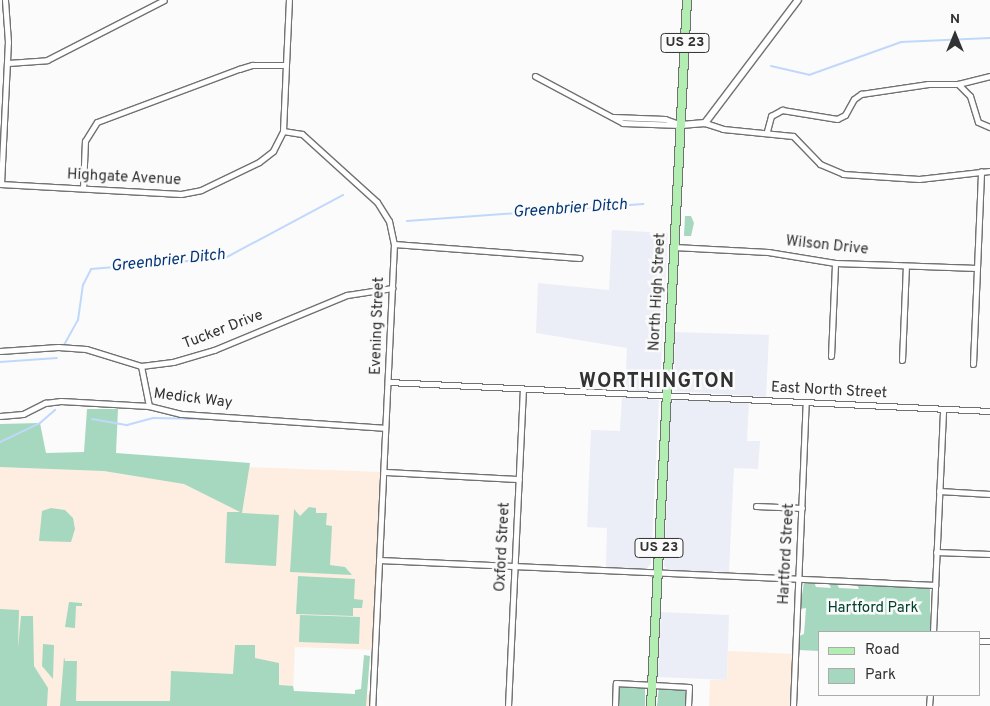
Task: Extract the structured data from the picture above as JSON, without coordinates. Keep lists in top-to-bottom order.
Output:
{
  "streets": {
    "main road": ["US 23", "North High Street"],
    "street": [
      "Highgate Avenue",
      "Wilson Drive",
      "Evening Street",
      "Tucker Drive",
      "East North Street",
      "Medick Way",
      "Oxford Street",
      "Hartford Street"
    ]
  },
  "crossings": [
    ["Highgate Avenue", "Evening Street"],
    ["Wilson Drive", "North High Street"],
    ["North High Street", "East North Street"],
    ["Evening Street", "Tucker Drive"],
    ["Evening Street", "East North Street"],
    ["Evening Street", "Medick Way"],
    ["East North Street", "Oxford Street"],
    ["East North Street", "Hartford Street"]
  ],
  "districts": ["WORTHINGTON"],
  "water": ["Greenbrier Ditch"],
  "parks": ["Hartford Park"],
  "legend": ["Road", "Park"],
  "north": "top"
}
